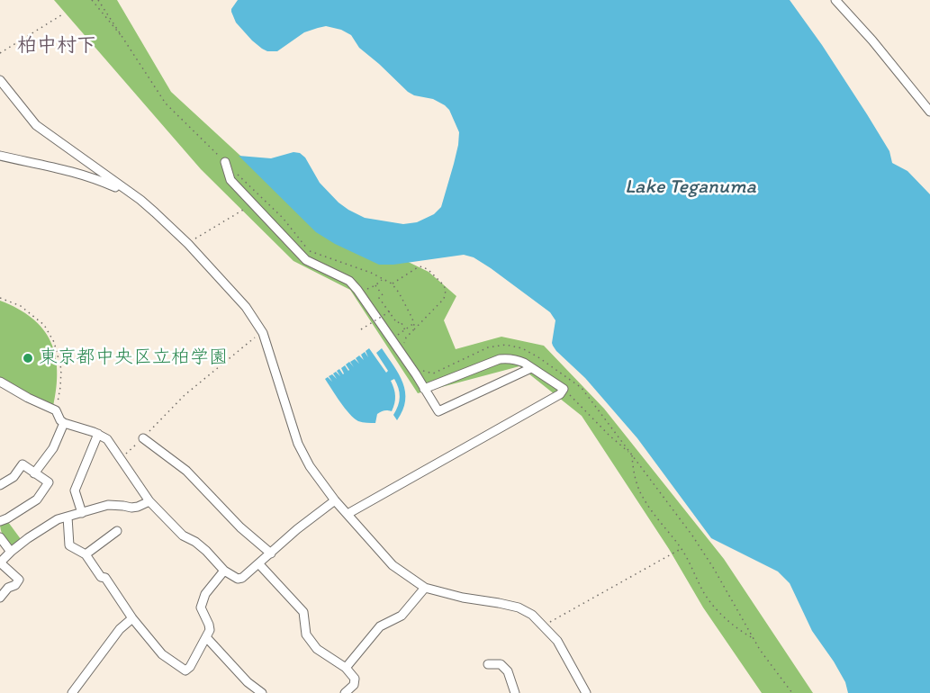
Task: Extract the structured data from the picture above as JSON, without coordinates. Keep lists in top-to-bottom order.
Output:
{
  "districts": ["柏中村下"],
  "water": ["Lake Teganuma"],
  "places": ["東京都中央区立柏学園"]
}
